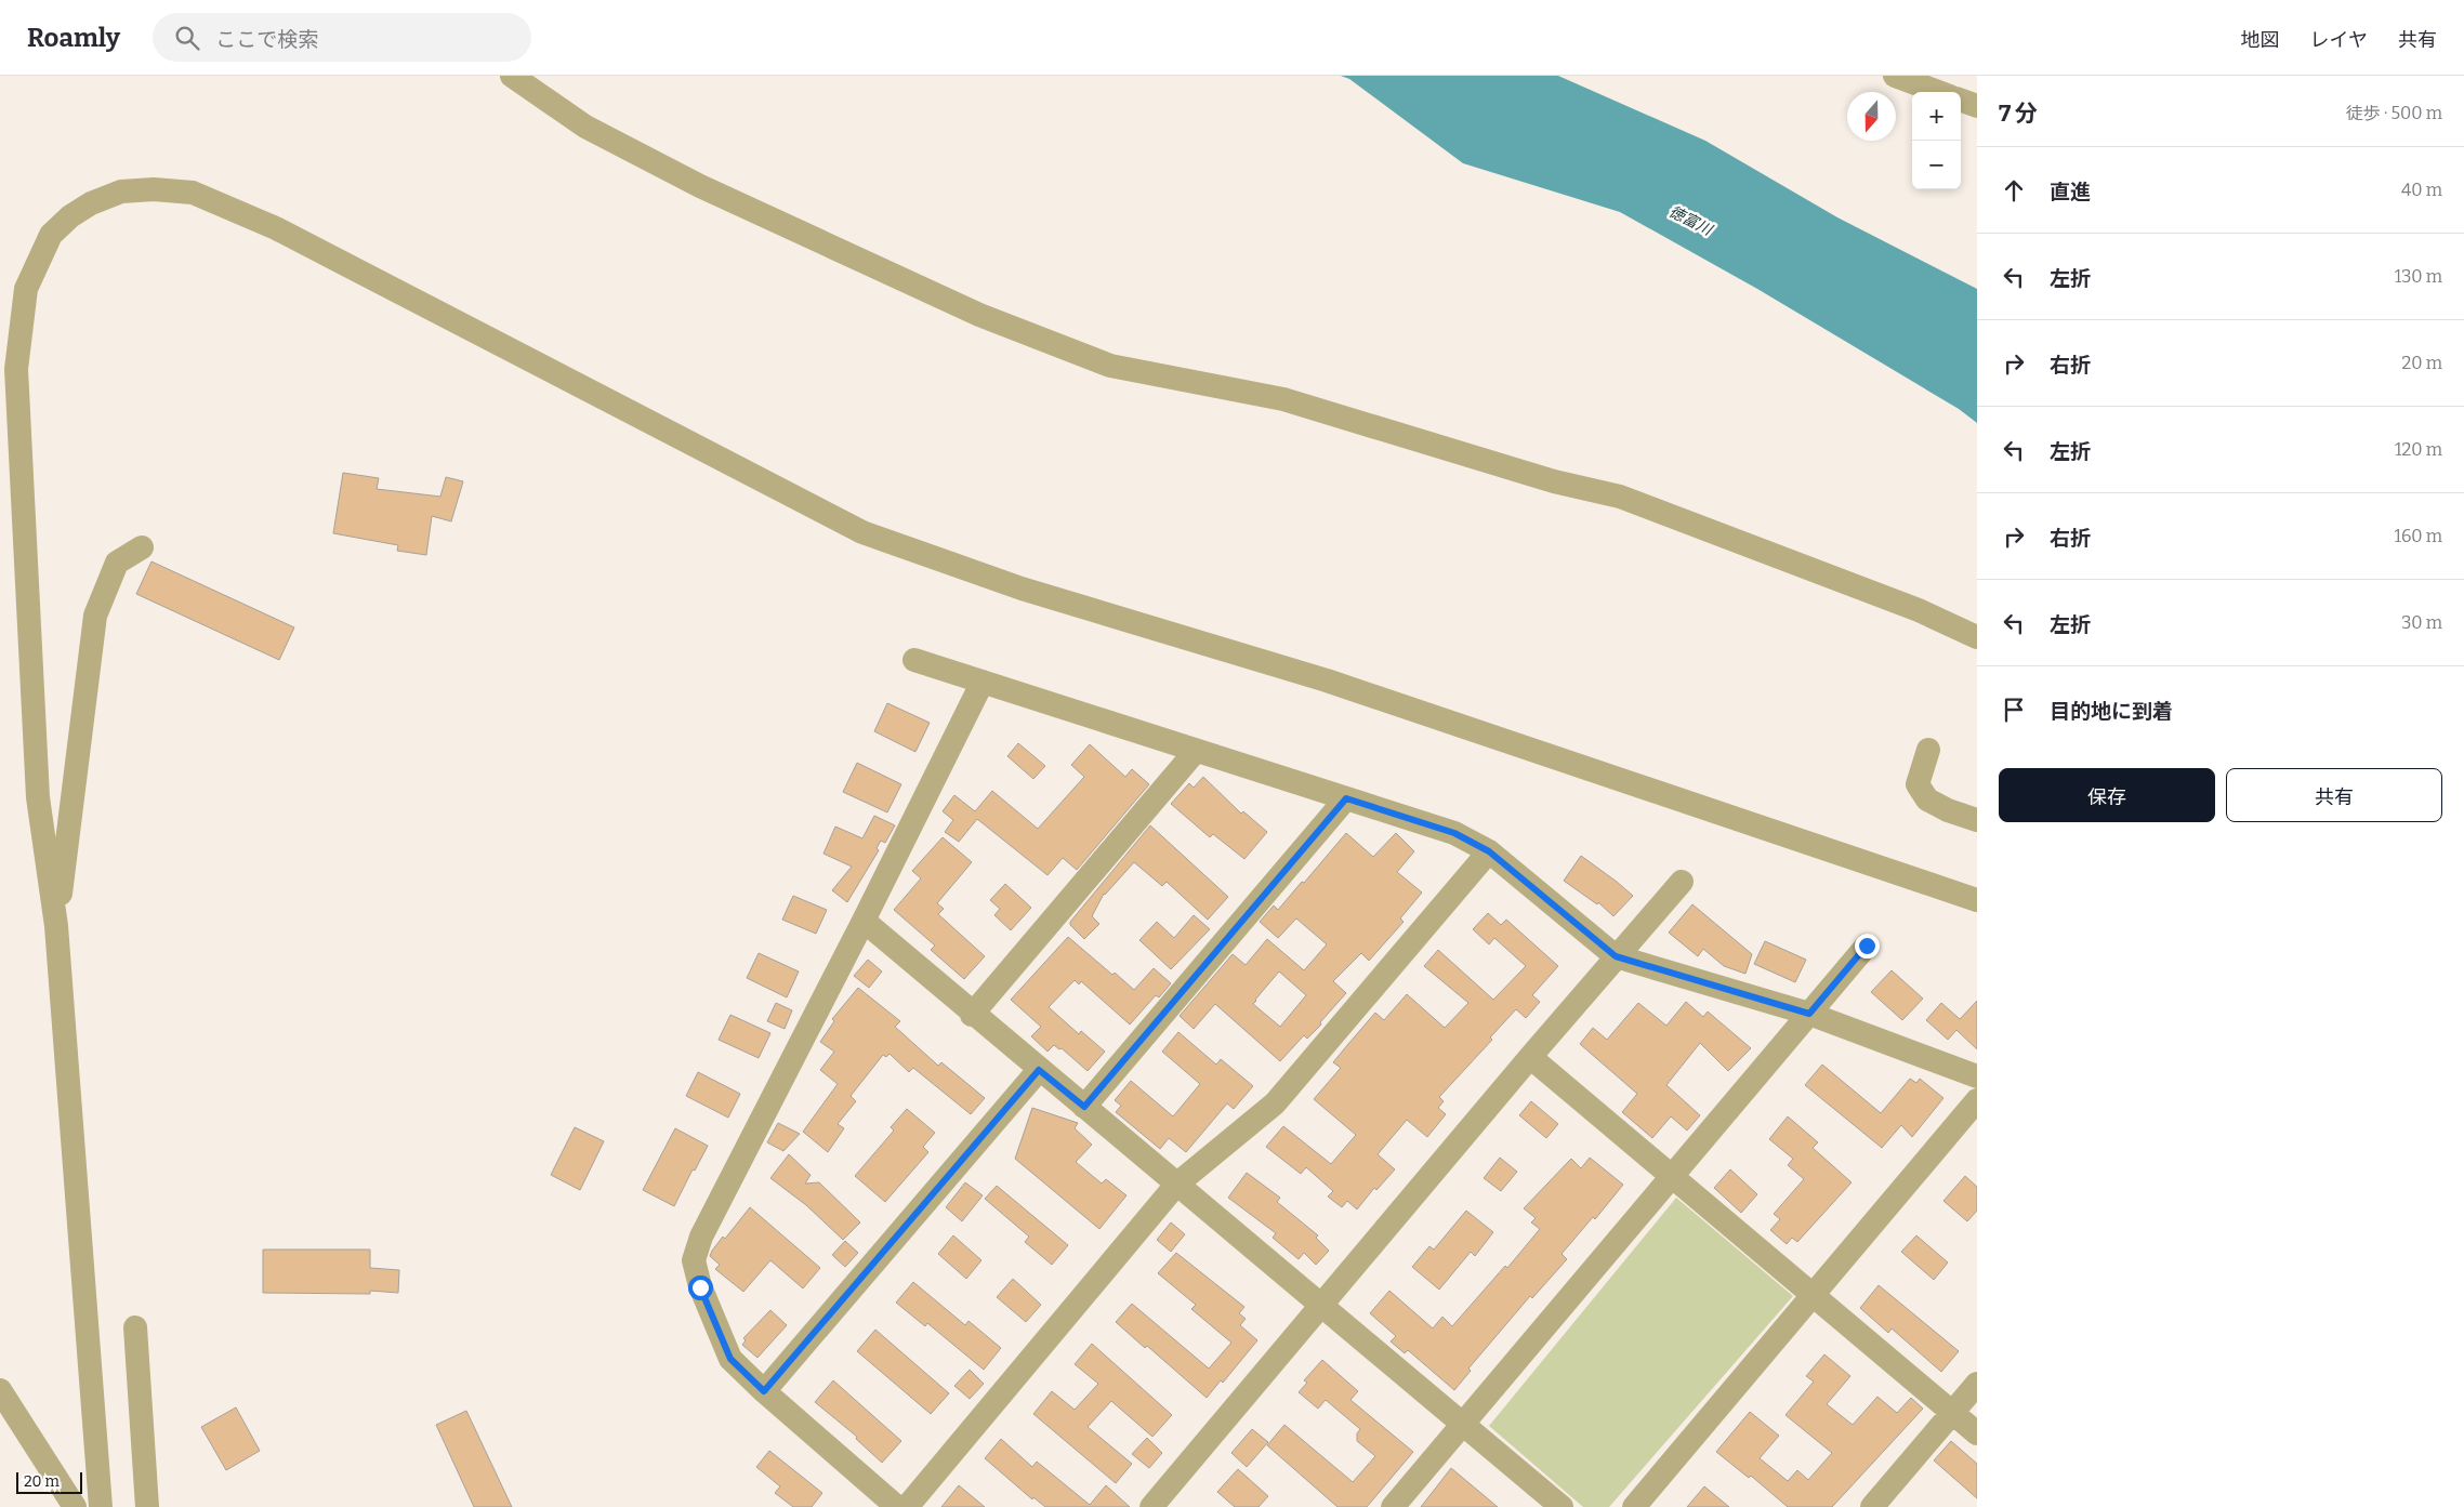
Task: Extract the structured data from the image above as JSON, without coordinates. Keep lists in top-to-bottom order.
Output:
{
  "water": ["徳富川"],
  "scale_bar": "20 m",
  "north": "bottom",
  "page": {
    "header": "Roamly",
    "search": "ここで検索",
    "nav": ["地図", "レイヤ", "共有"],
    "heading": ["7 分", "徒歩 · 500 m"],
    "map_buttons": ["+", "−"],
    "list": [
      ["直進", "40 m"],
      ["左折", "130 m"],
      ["右折", "20 m"],
      ["左折", "120 m"],
      ["右折", "160 m"],
      ["左折", "30 m"],
      "目的地に到着"
    ],
    "buttons": ["保存", "共有"],
    "scale": "20 m"
  }
}
